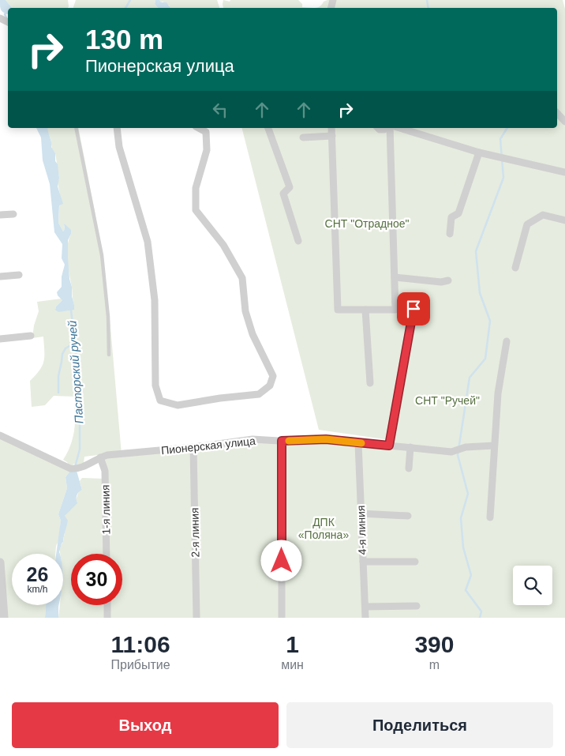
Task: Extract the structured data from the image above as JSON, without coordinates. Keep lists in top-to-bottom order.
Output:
{
  "streets": {
    "street": [
      "Пионерская улица",
      "1-я линия",
      "4-я линия",
      "2-я линия"
    ]
  },
  "crossings": [
    ["Пионерская улица", "1-я линия"],
    ["Пионерская улица", "4-я линия"],
    ["Пионерская улица", "2-я линия"]
  ],
  "water": ["Пасторский ручей"],
  "parks": ["СНТ \"Отрадное\"", "СНТ \"Ручей\"", "ДПК «Поляна»"],
  "page": {
    "turn": ["130 m", "Пионерская улица"],
    "speed": "26 km/h",
    "limit": "30",
    "eta": [
      "11:06",
      "Прибытие",
      "1",
      "мин",
      "390",
      "m"
    ],
    "buttons": ["Выход", "Поделиться"]
  }
}
